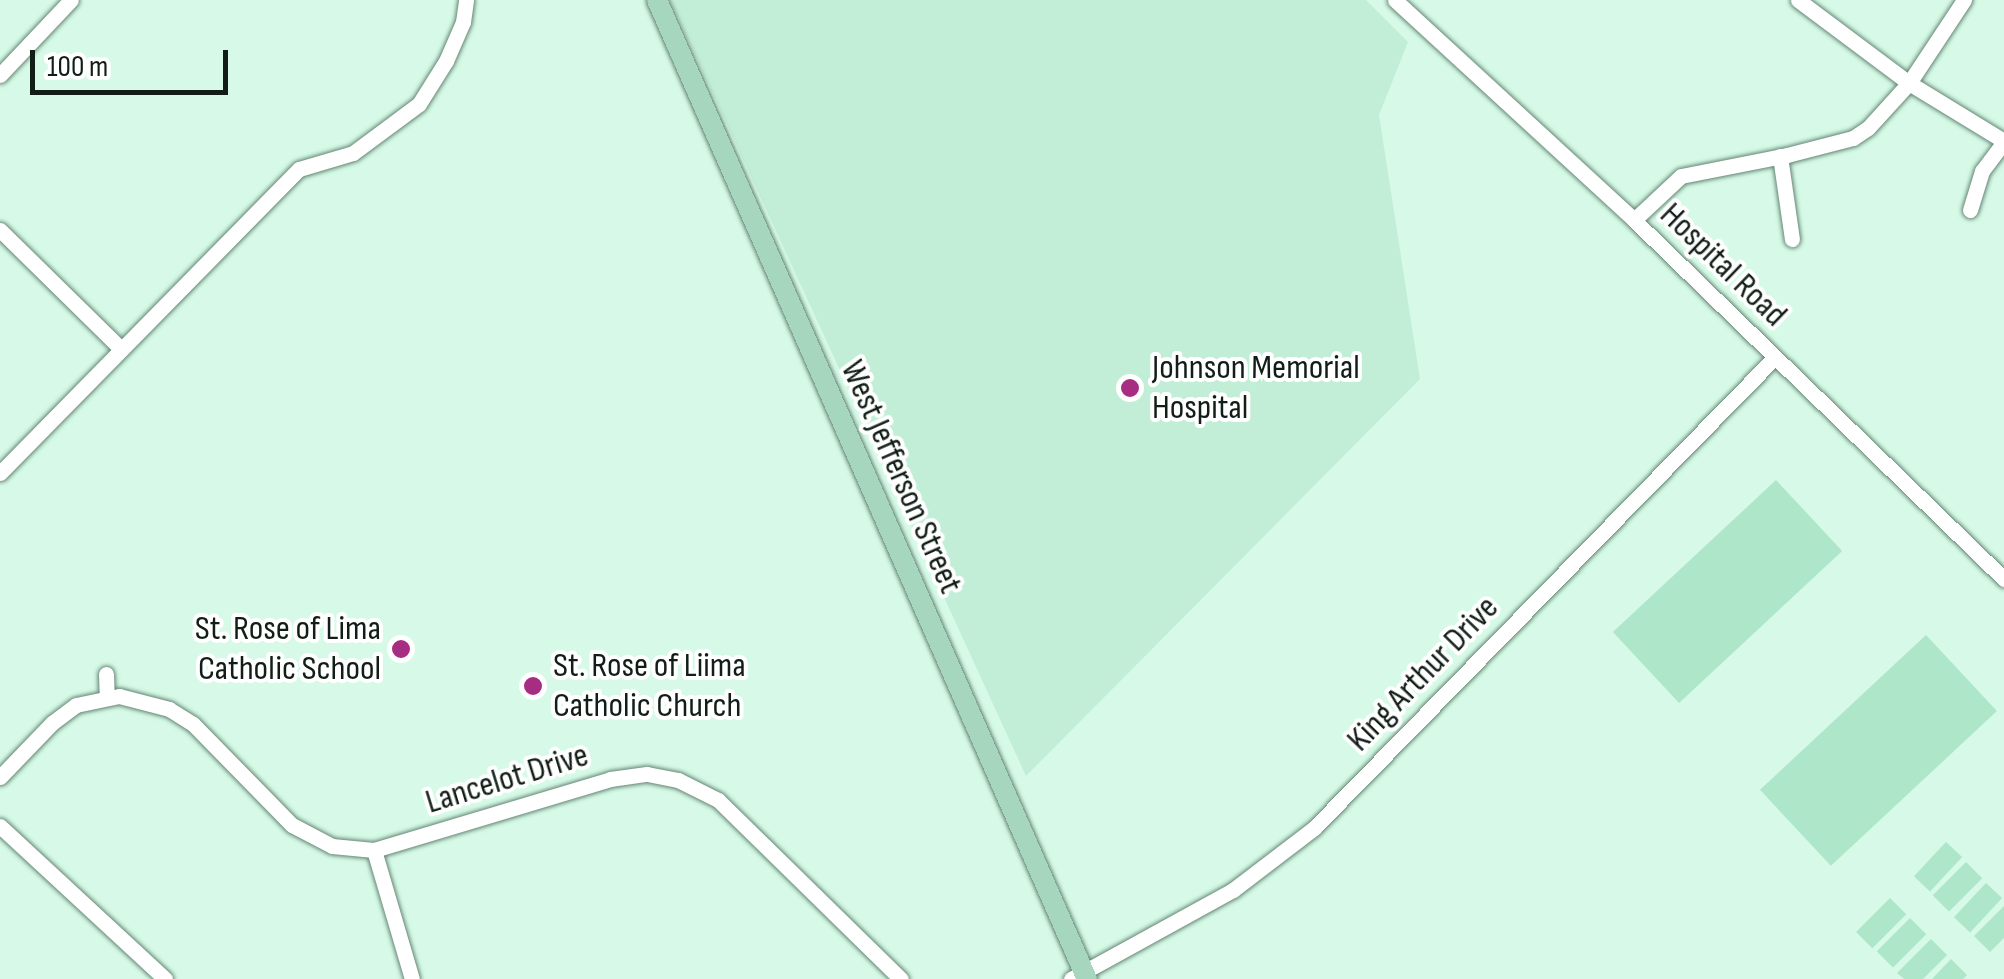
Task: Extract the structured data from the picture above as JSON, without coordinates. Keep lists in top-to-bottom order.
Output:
{
  "streets": {
    "main road": ["West Jefferson Street"],
    "street": ["Hospital Road", "King Arthur Drive", "Lancelot Drive"]
  },
  "crossings": [
    ["Hospital Road", "King Arthur Drive"],
    ["West Jefferson Street", "King Arthur Drive"]
  ],
  "places": ["Johnson Memorial Hospital", "St. Rose of Lima Catholic School", "St. Rose of Liima Catholic Church"],
  "scale_bar": "100 m"
}
